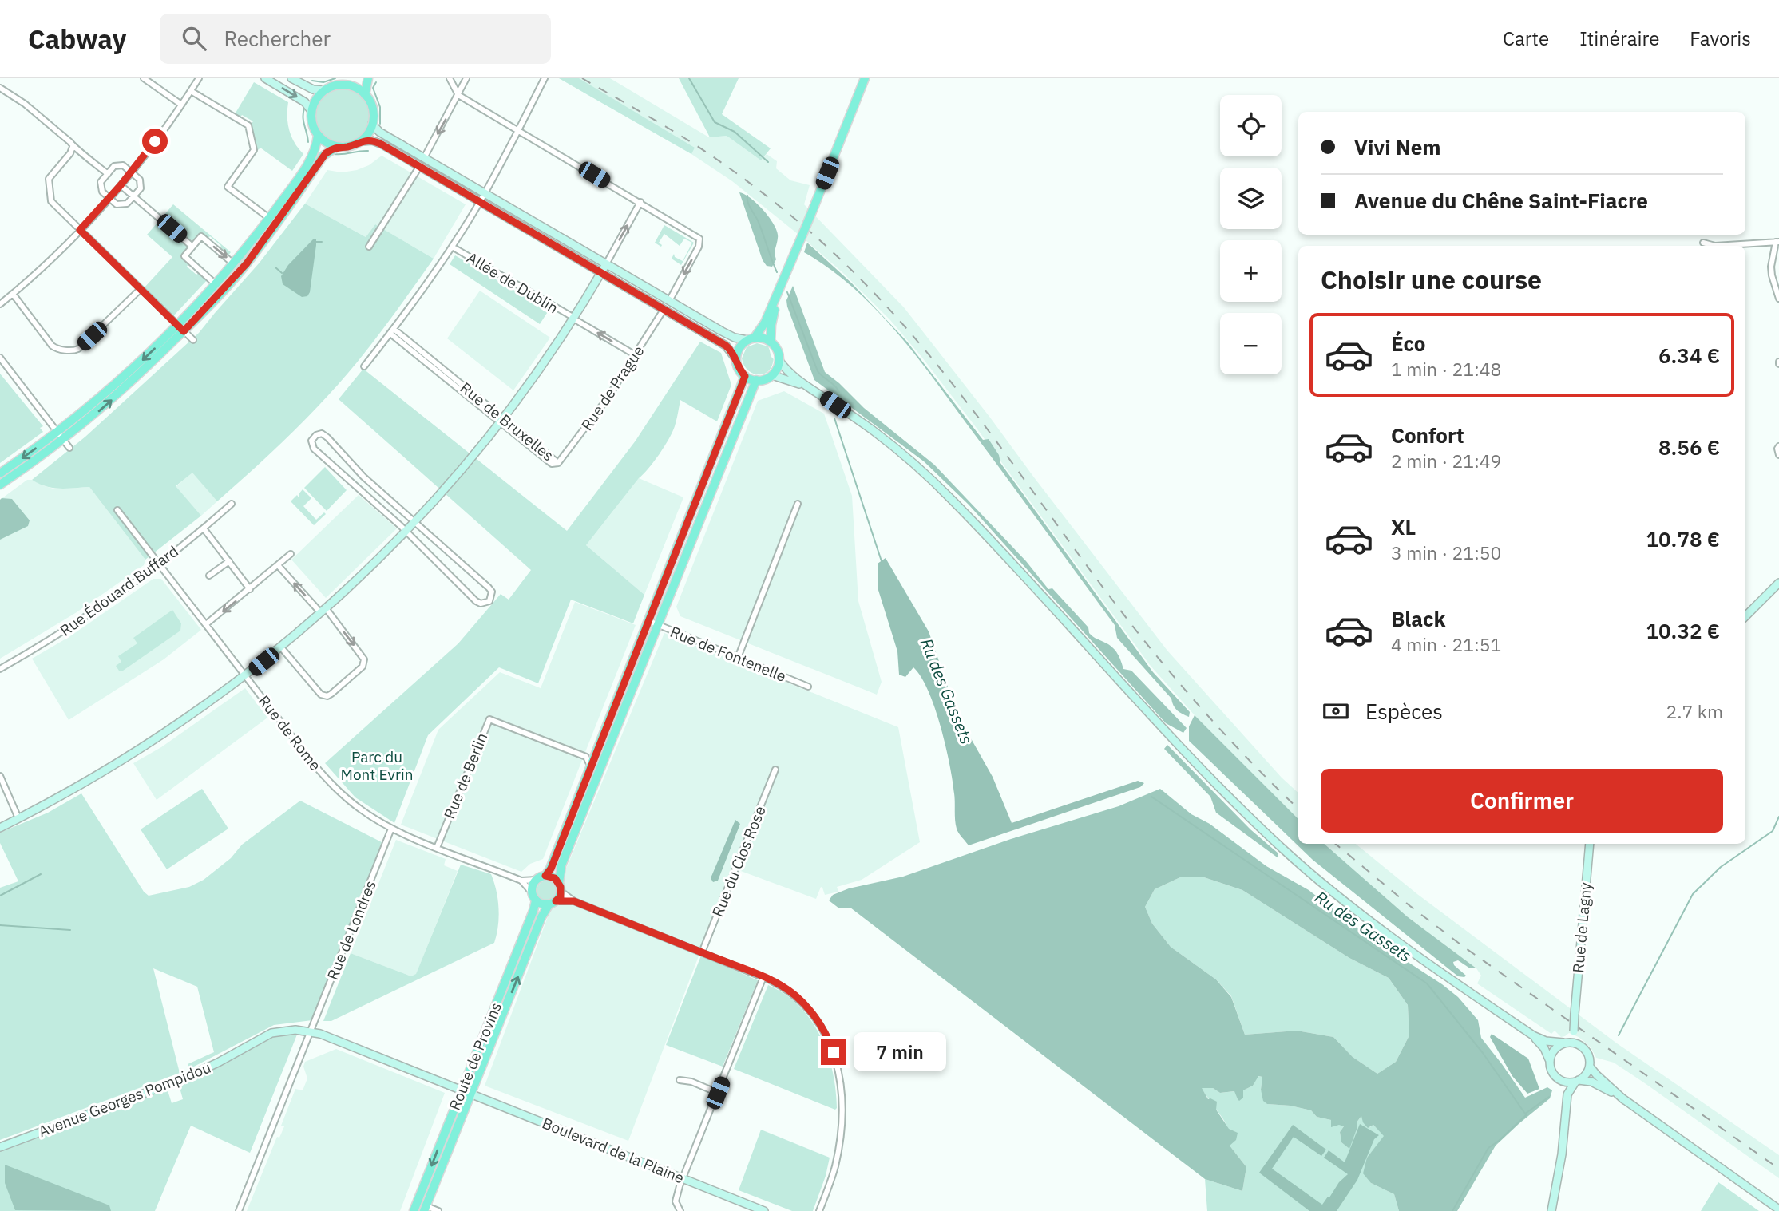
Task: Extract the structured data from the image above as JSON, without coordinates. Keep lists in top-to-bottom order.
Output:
{
  "streets": {
    "main road": [
      "Rue de Lagny",
      "Route de Provins",
      "Avenue Georges Pompidou",
      "Boulevard de la Plaine"
    ],
    "street": [
      "Allée de Dublin",
      "Rue de Prague",
      "Rue de Bruxelles",
      "Rue Édouard Buffard",
      "Rue de Fontenelle",
      "Rue de Rome",
      "Rue de Berlin",
      "Rue du Clos Rose",
      "Rue de Londres"
    ]
  },
  "crossings": [
    ["Allée de Dublin", "Rue de Prague"],
    ["Rue de Prague", "Rue de Bruxelles"],
    ["Rue Édouard Buffard", "Rue de Rome"],
    ["Rue de Rome", "Rue de Berlin"],
    ["Rue de Rome", "Rue de Londres"],
    ["Rue de Londres", "Avenue Georges Pompidou"],
    ["Rue de Londres", "Boulevard de la Plaine"],
    ["Route de Provins", "Boulevard de la Plaine"],
    ["Avenue Georges Pompidou", "Boulevard de la Plaine"]
  ],
  "water": ["Ru des Gassets"],
  "parks": ["Parc du Mont Evrin"],
  "page": {
    "header": "Cabway",
    "search": "Rechercher",
    "nav": ["Carte", "Itinéraire", "Favoris"],
    "map_buttons": ["+", "−"],
    "banner": ["Vivi Nem", "Avenue du Chêne Saint-Fiacre"],
    "heading": "Choisir une course",
    "list": [
      {
        "name": "Éco",
        "note": "1 min · 21:48",
        "value": "6.34 €"
      },
      {
        "name": "Confort",
        "note": "2 min · 21:49",
        "value": "8.56 €"
      },
      {
        "name": "XL",
        "note": "3 min · 21:50",
        "value": "10.78 €"
      },
      {
        "name": "Black",
        "note": "4 min · 21:51",
        "value": "10.32 €"
      }
    ],
    "pay": ["Espèces", "2.7 km"],
    "buttons": "Confirmer",
    "bubble": "7 min"
  }
}
